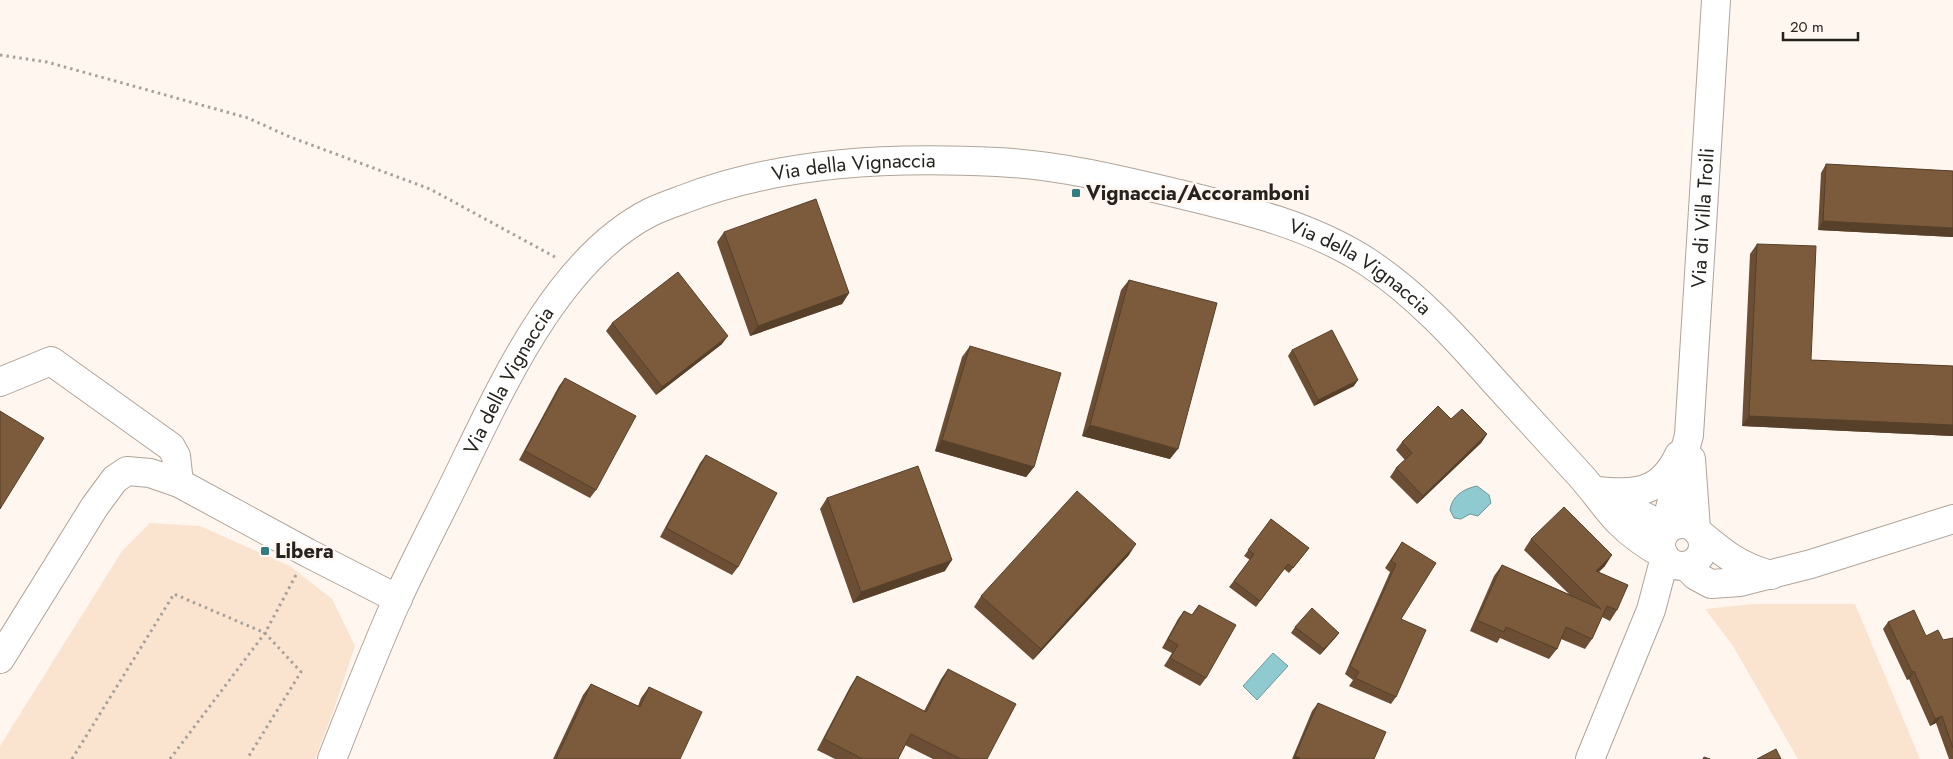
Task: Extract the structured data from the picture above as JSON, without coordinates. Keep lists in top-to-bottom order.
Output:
{
  "streets": {
    "street": ["Via della Vignaccia", "Via di Villa Troili"]
  },
  "crossings": [
    ["Via della Vignaccia", "Via di Villa Troili"]
  ],
  "places": {
    "transit": ["Vignaccia/Accoramboni", "Libera"]
  },
  "scale_bar": "20 m"
}
